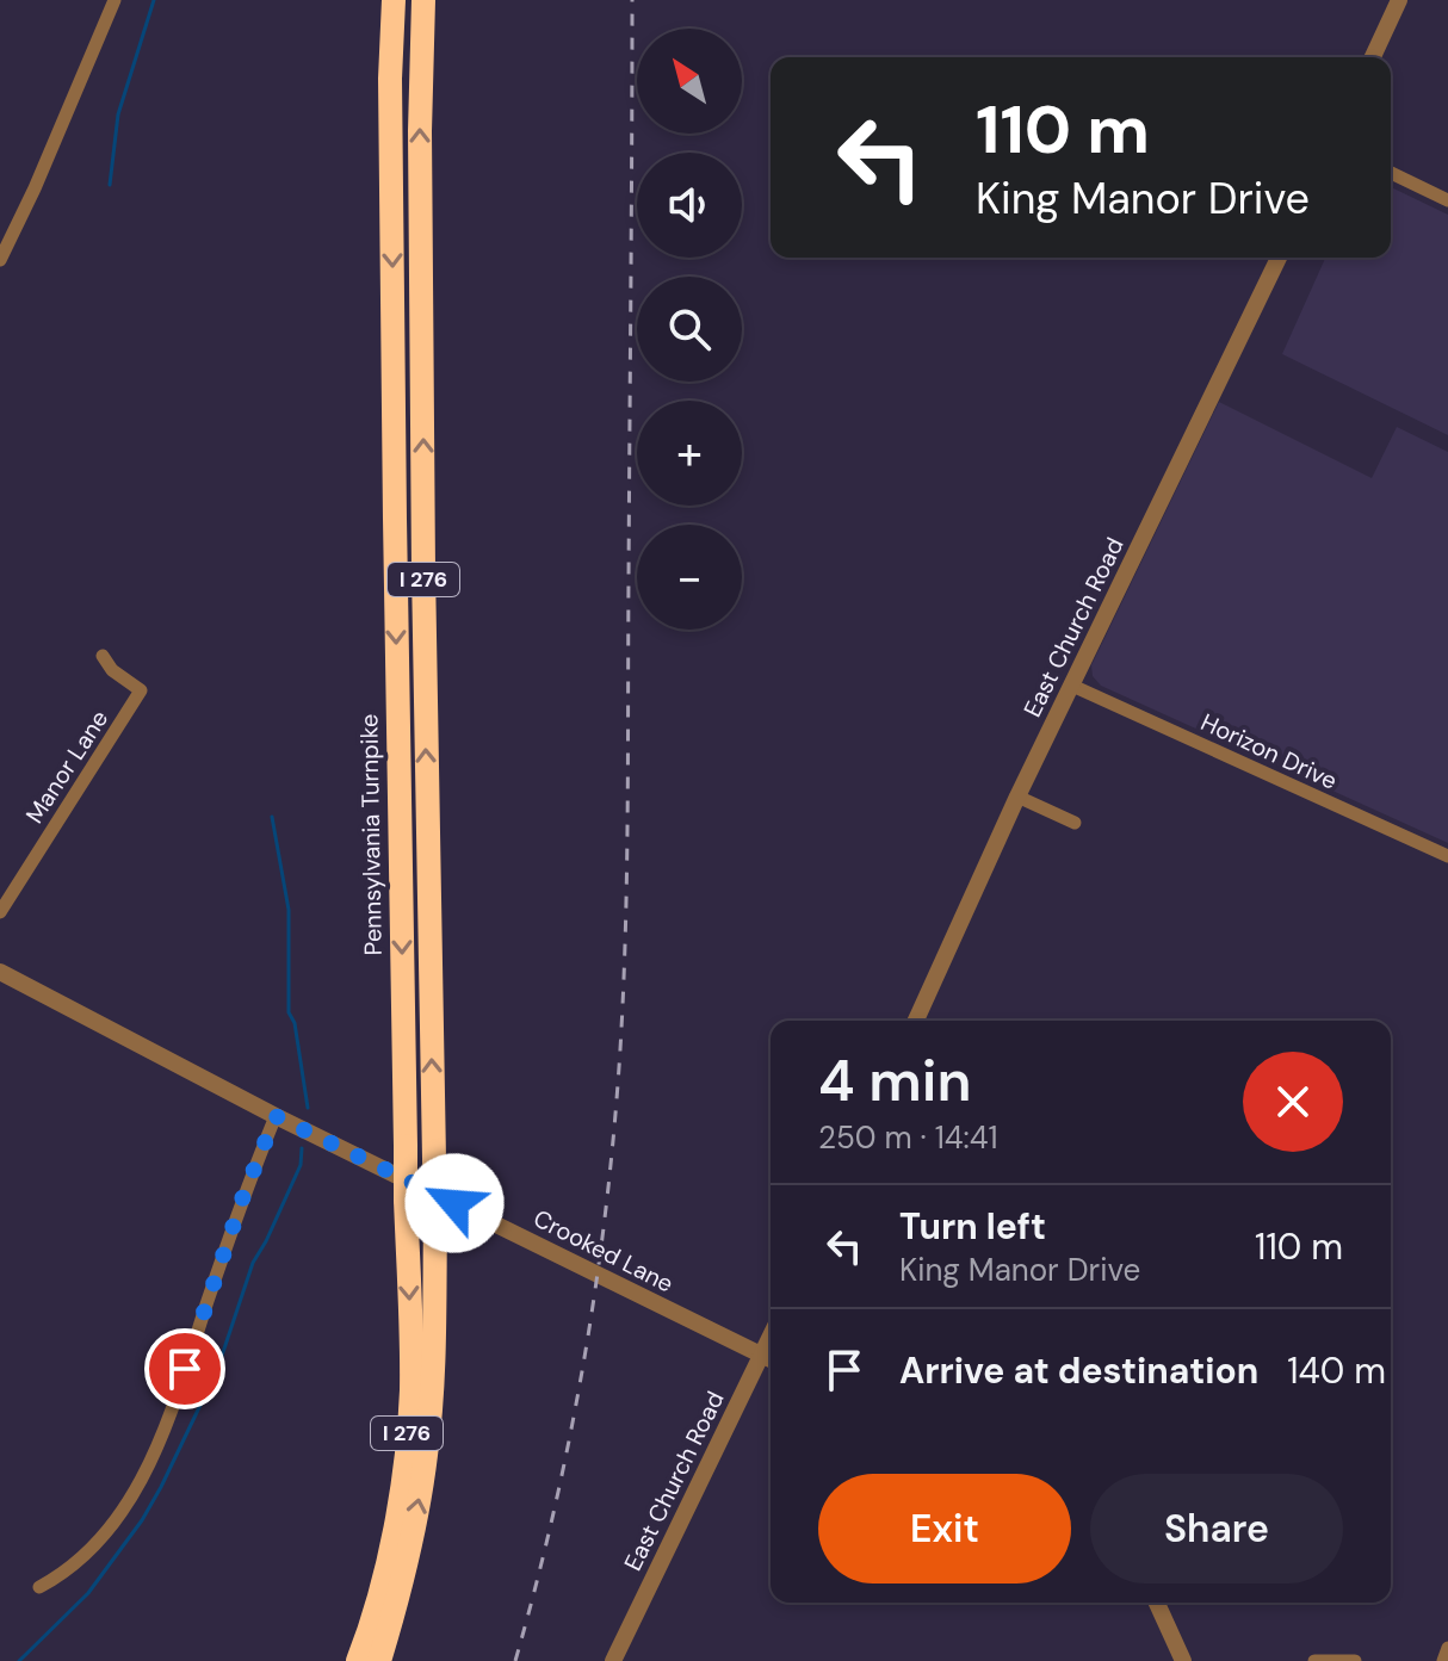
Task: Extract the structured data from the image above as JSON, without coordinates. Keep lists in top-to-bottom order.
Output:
{
  "streets": {
    "highway": ["I 276", "Pennsylvania Turnpike"],
    "street": [
      "East Church Road",
      "Horizon Drive",
      "Manor Lane",
      "Crooked Lane"
    ]
  },
  "crossings": [
    ["East Church Road", "Horizon Drive"],
    ["East Church Road", "Crooked Lane"]
  ],
  "north": "top left",
  "page": {
    "map_buttons": ["+", "−"],
    "turn": ["110 m", "King Manor Drive"],
    "heading": ["4 min", "250 m · 14:41"],
    "list": [
      {
        "name": "Turn left",
        "note": "King Manor Drive",
        "value": "110 m"
      },
      {
        "name": "Arrive at destination",
        "value": "140 m"
      }
    ],
    "buttons": ["Exit", "Share"]
  }
}
